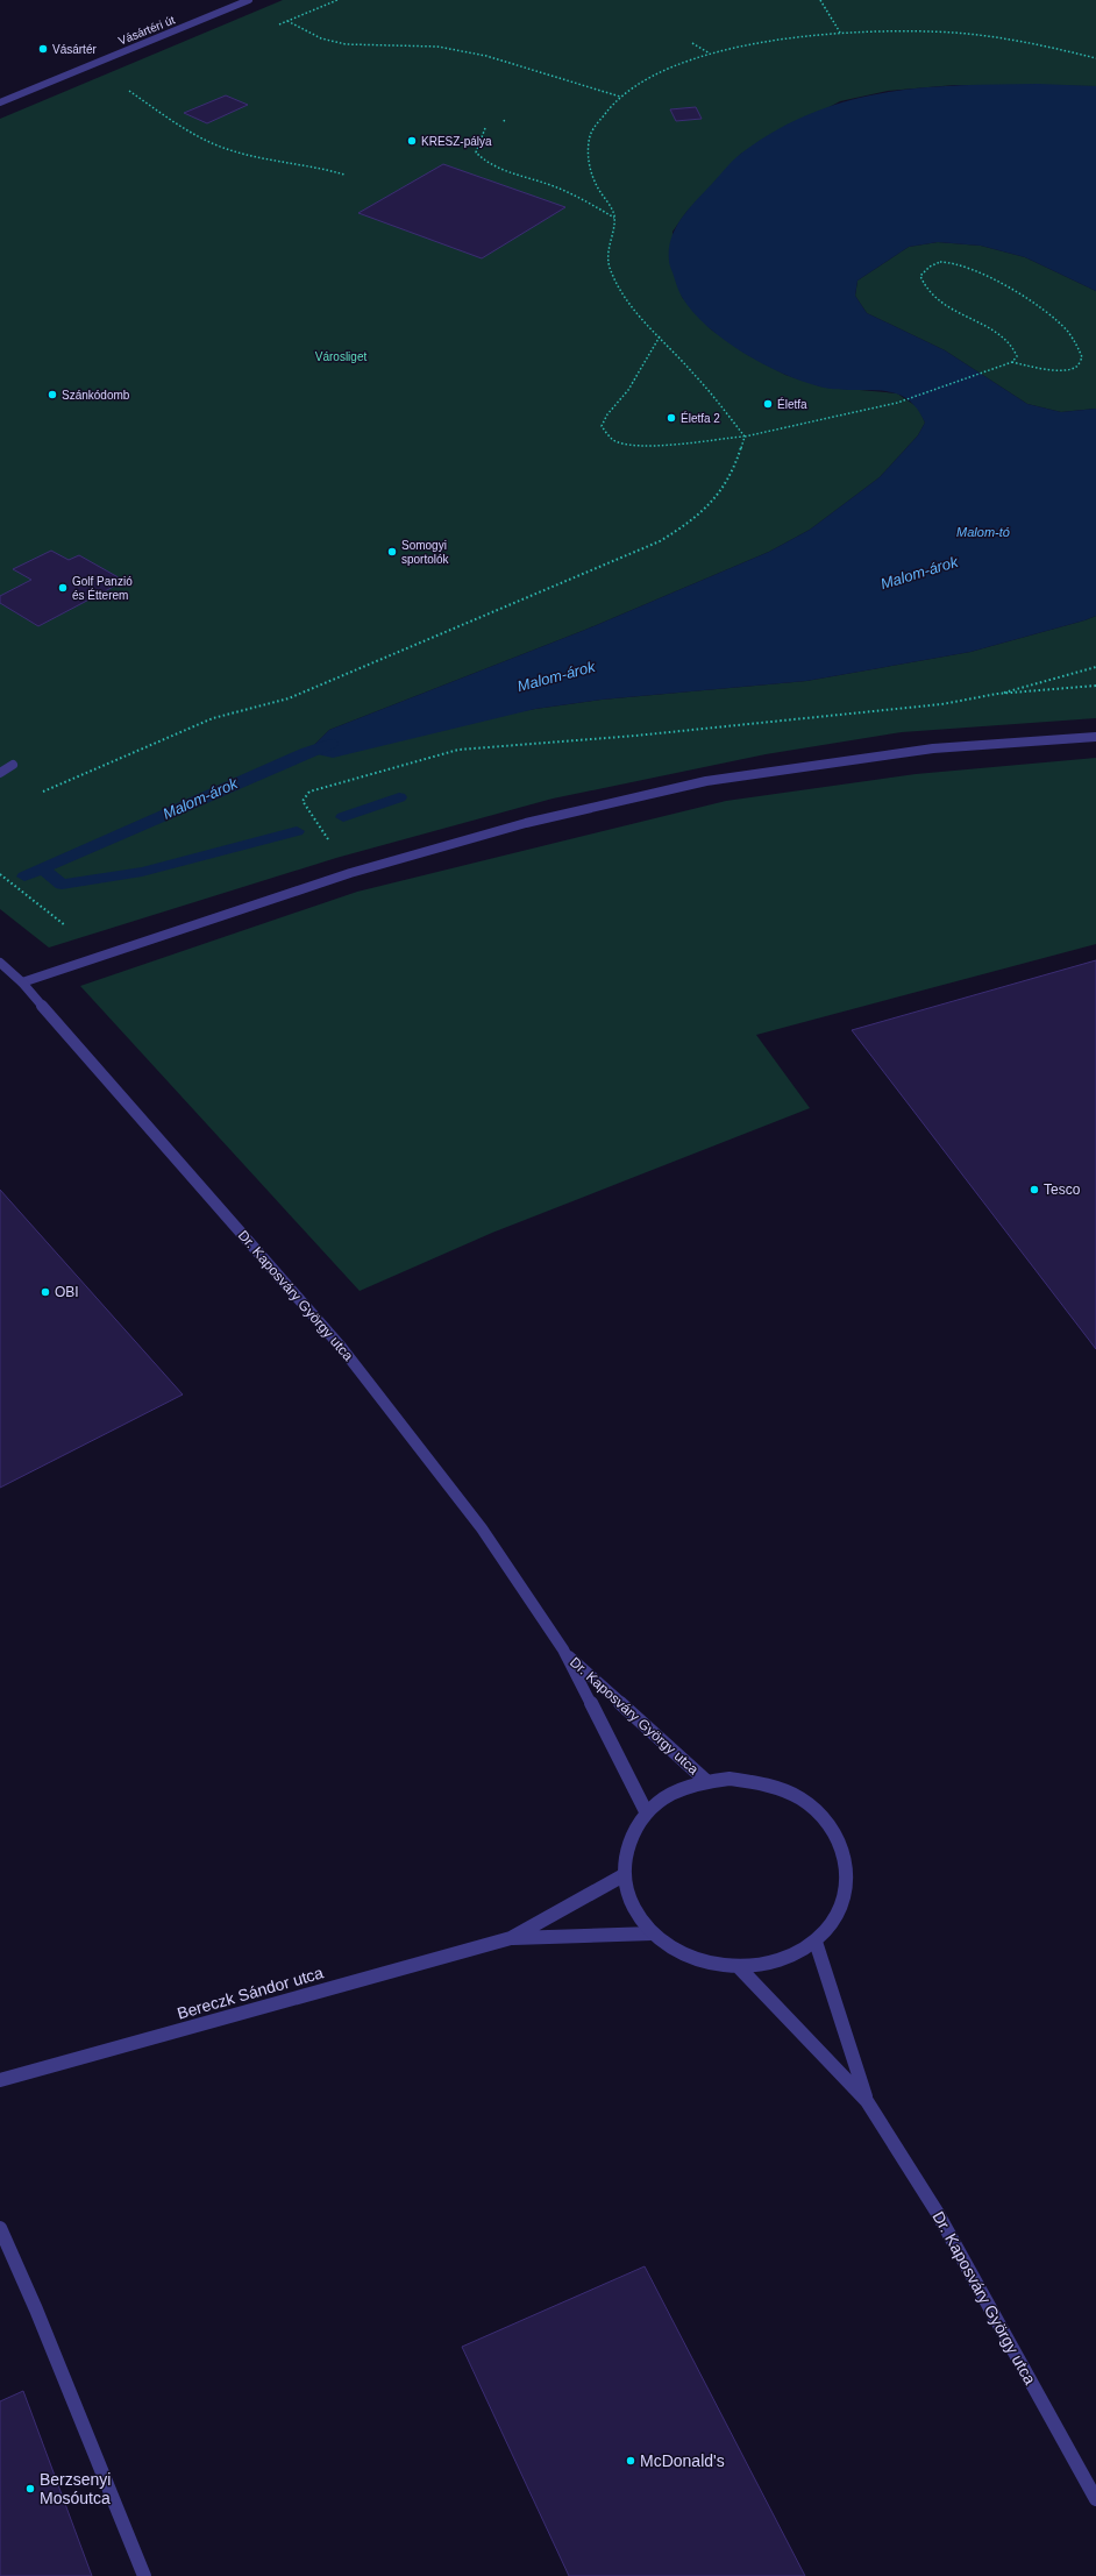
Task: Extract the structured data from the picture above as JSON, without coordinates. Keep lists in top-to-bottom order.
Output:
{
  "streets": {
    "street": ["Vásártéri út", "Dr. Kaposváry György utca", "Bereczk Sándor utca"]
  },
  "water": ["Malom-tó", "Malom-árok"],
  "parks": ["Városliget"],
  "places": [
    "Vásártér",
    "KRESZ-pálya",
    "Szánkódomb",
    "Életfa",
    "Életfa 2",
    "Somogyi sportolók",
    "Golf Panzió és Étterem",
    "Tesco",
    "OBI",
    "McDonald's",
    "Berzsenyi Mosóutca"
  ]
}
